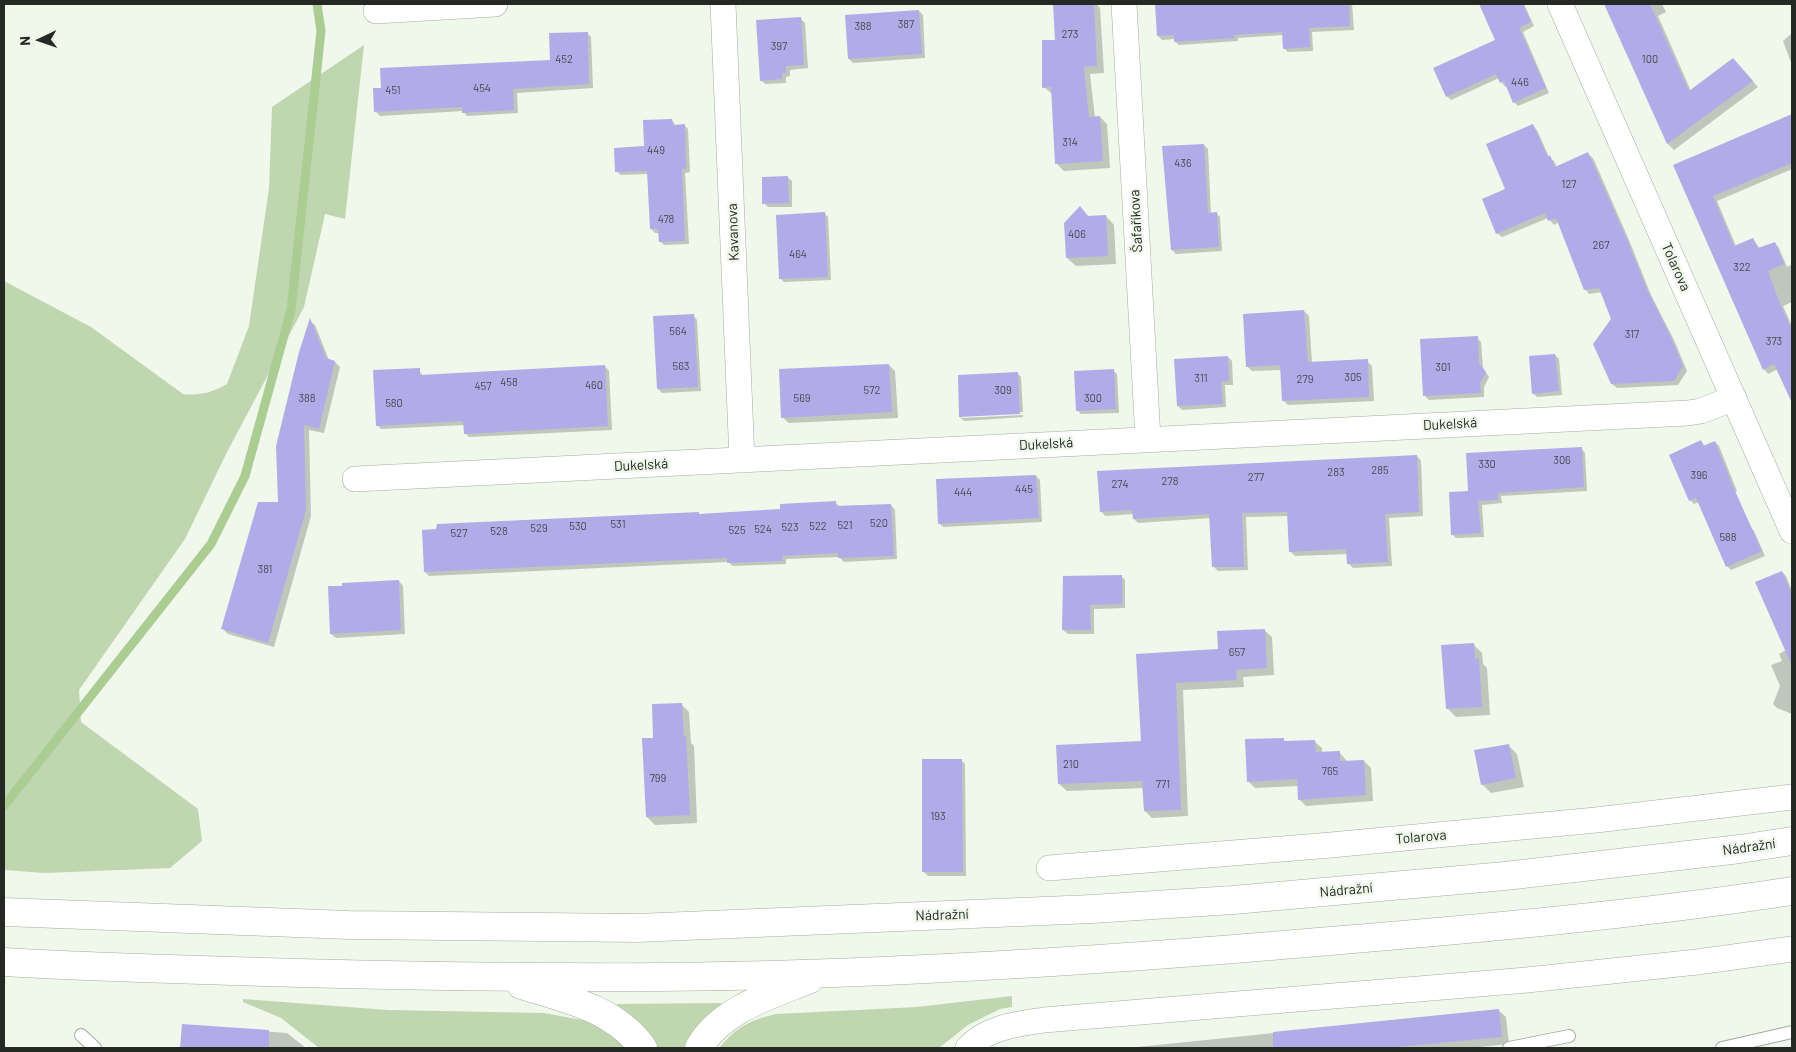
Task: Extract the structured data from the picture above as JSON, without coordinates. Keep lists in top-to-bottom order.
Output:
{
  "streets": {
    "main road": ["Nádražní"],
    "street": [
      "Šafaříkova",
      "Kavanova",
      "Tolarova",
      "Dukelská"
    ]
  },
  "crossings": [
    ["Šafaříkova", "Dukelská"],
    ["Kavanova", "Dukelská"],
    ["Tolarova", "Dukelská"]
  ],
  "house_numbers": [
    "387",
    "388",
    "273",
    "397",
    "452",
    "100",
    "446",
    "454",
    "451",
    "314",
    "449",
    "436",
    "127",
    "478",
    "406",
    "267",
    "464",
    "322",
    "564",
    "317",
    "373",
    "563",
    "301",
    "305",
    "311",
    "279",
    "458",
    "460",
    "457",
    "572",
    "309",
    "388",
    "569",
    "300",
    "580",
    "306",
    "330",
    "285",
    "283",
    "396",
    "277",
    "278",
    "274",
    "445",
    "444",
    "520",
    "531",
    "521",
    "530",
    "522",
    "523",
    "529",
    "524",
    "525",
    "528",
    "527",
    "588",
    "381",
    "657",
    "210",
    "765",
    "799",
    "771",
    "193"
  ],
  "north": "left"
}
